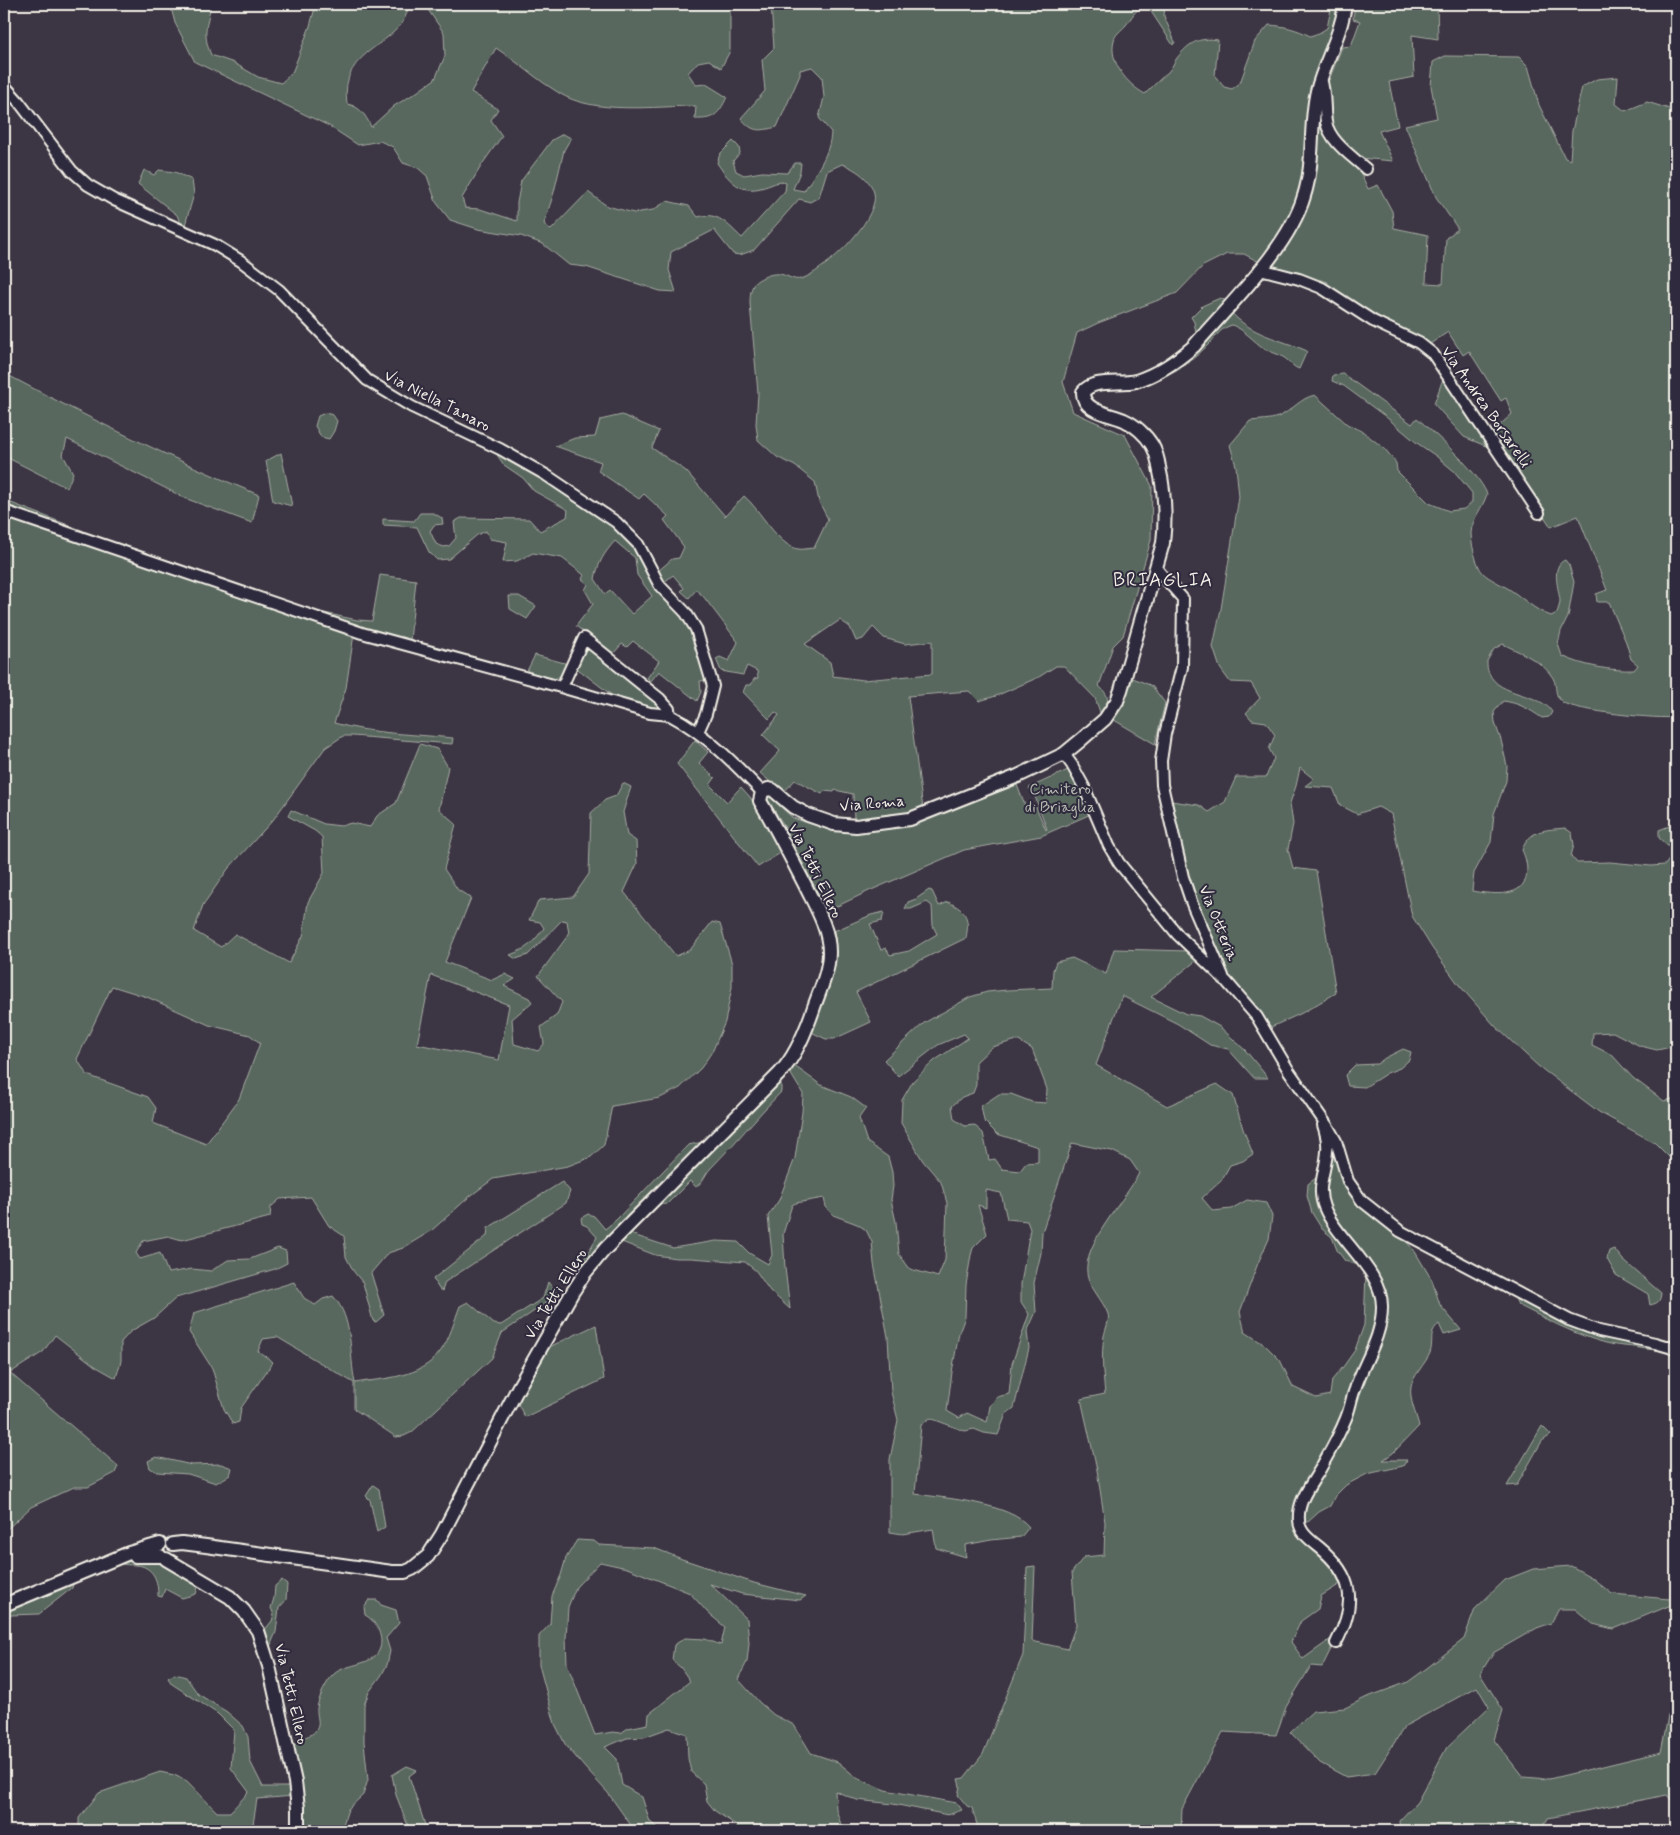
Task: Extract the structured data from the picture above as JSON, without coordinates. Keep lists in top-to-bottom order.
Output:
{
  "streets": {
    "main road": ["Via Roma", "Via Tetti Ellero"],
    "street": ["Via Niella Tanaro", "Via Andrea Borsarelli", "Via Otteria"]
  },
  "crossings": [
    ["Via Niella Tanaro", "Via Roma"],
    ["Via Roma", "Via Tetti Ellero"],
    ["Via Roma", "Via Otteria"]
  ],
  "districts": ["BRIAGLIA"],
  "parks": ["Cimitero di Briaglia"]
}
